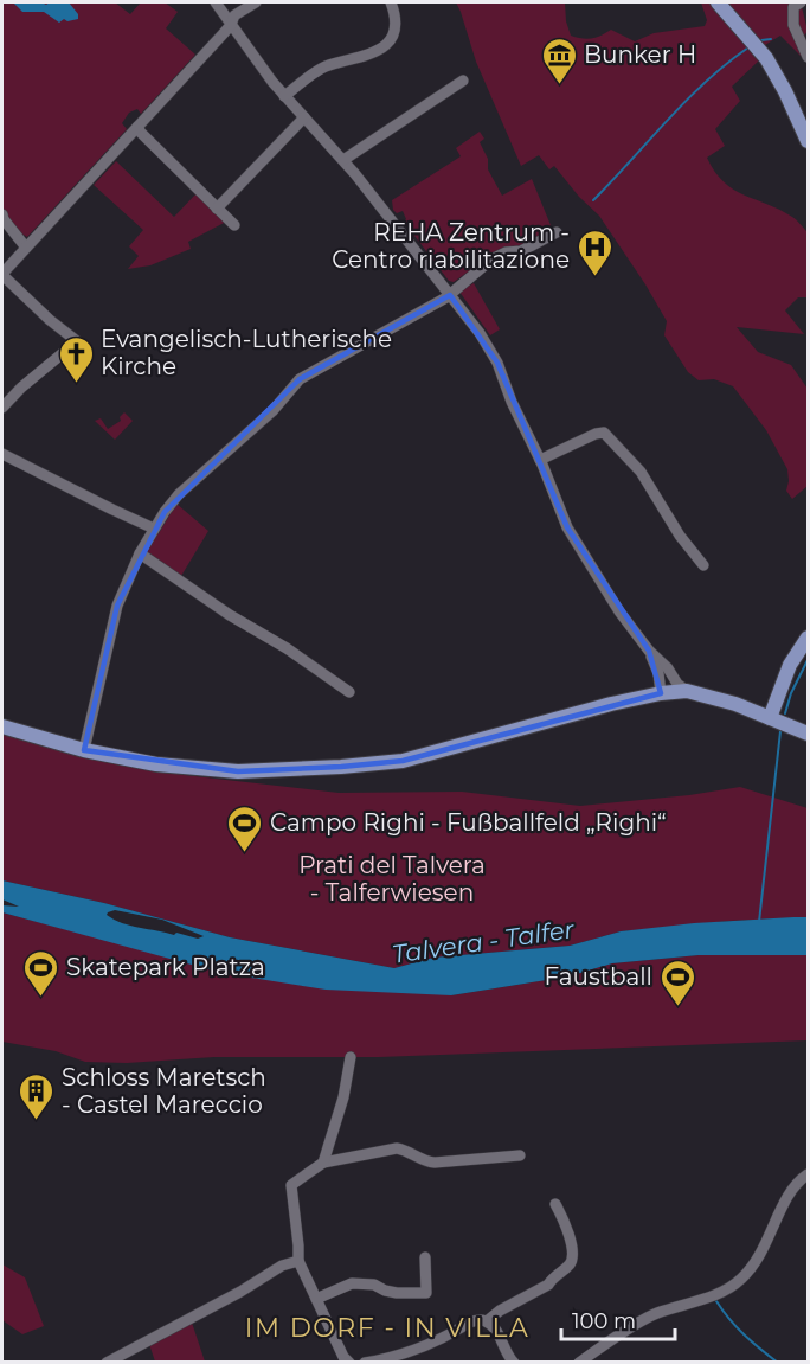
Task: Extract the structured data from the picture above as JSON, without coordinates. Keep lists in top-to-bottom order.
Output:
{
  "districts": ["IM DORF - IN VILLA"],
  "water": ["Talvera - Talfer"],
  "parks": ["Prati del Talvera - Talferwiesen"],
  "places": {
    "museum": ["Bunker H"],
    "hospital": ["REHA Zentrum - Centro riabilitazione"],
    "church": ["Evangelisch-Lutherische Kirche"],
    "sports": ["Campo Righi - Fußballfeld „Righi“", "Skatepark Platza", "Faustball"],
    "building": ["Schloss Maretsch - Castel Mareccio"]
  },
  "scale_bar": "100 m"
}
